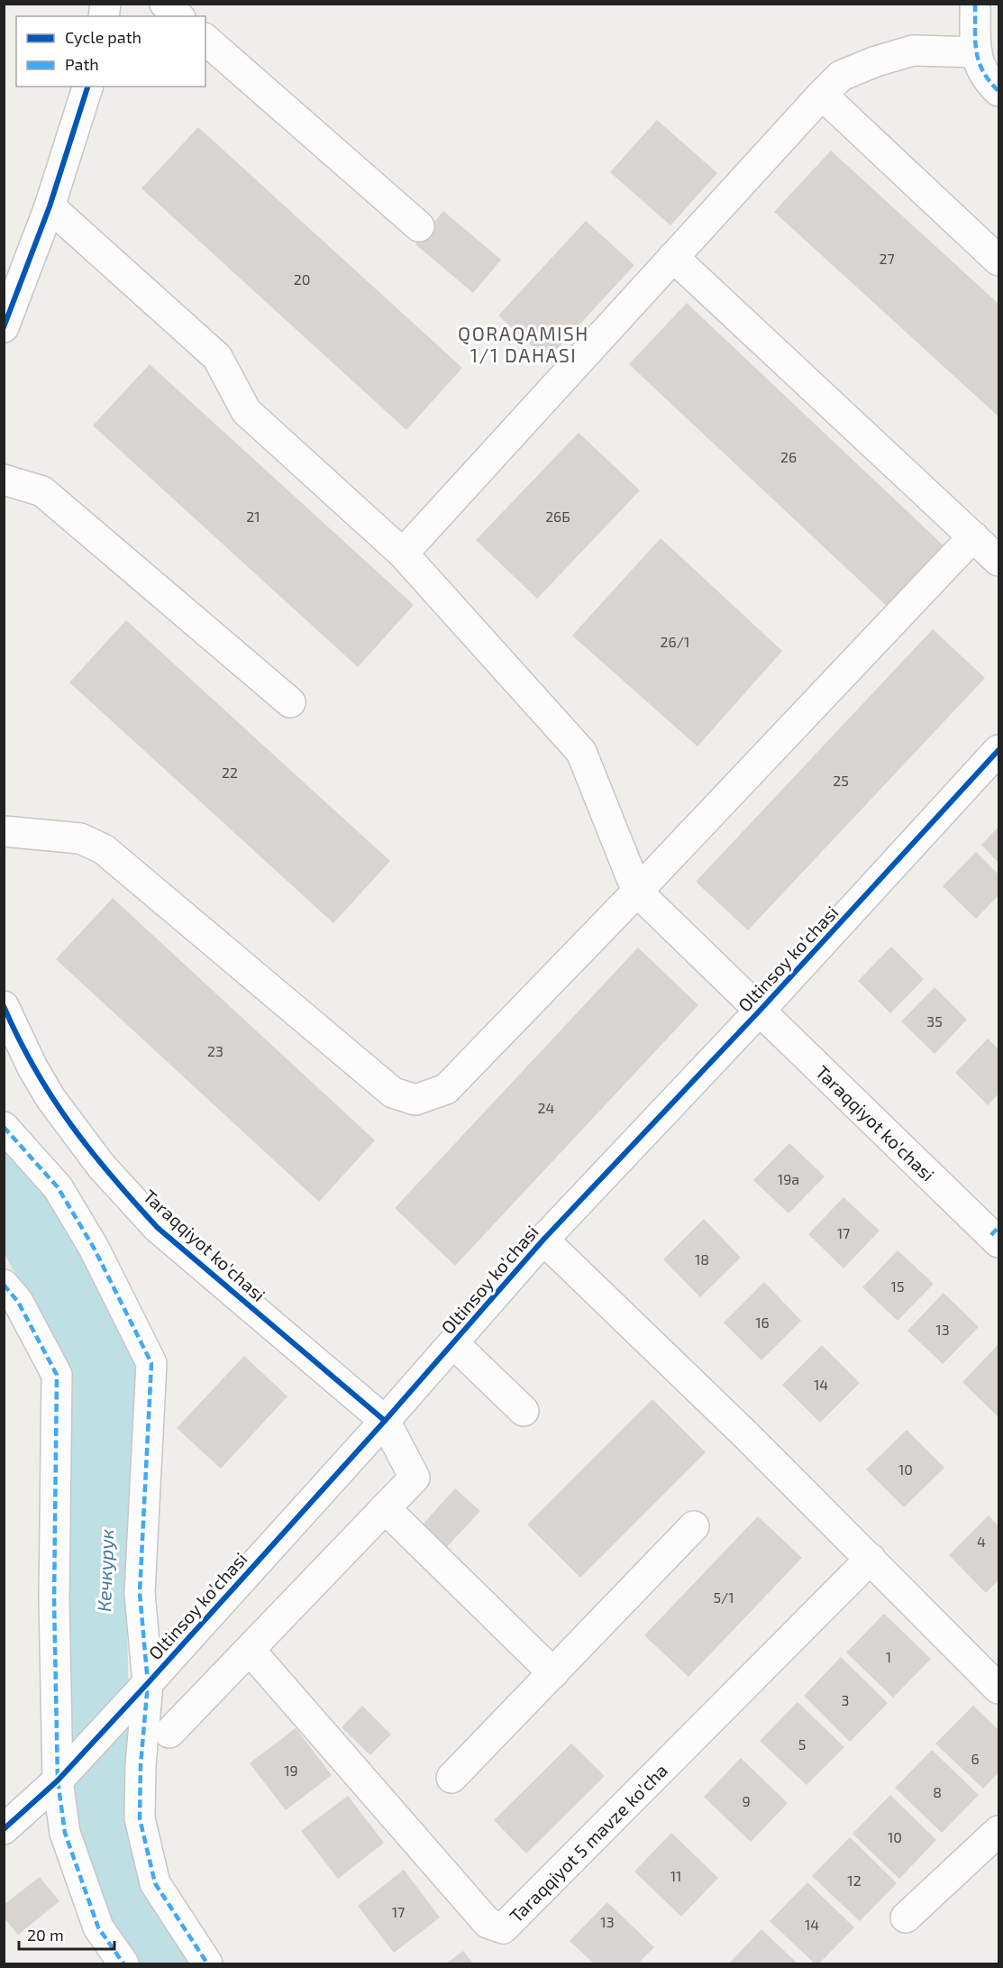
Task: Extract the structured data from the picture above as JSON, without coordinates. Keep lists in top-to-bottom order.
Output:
{
  "streets": {
    "street": ["Oltinsoy ko'chasi", "Taraqqiyot ko'chasi", "Taraqqiyot 5 mavze ko'cha"]
  },
  "crossings": [
    ["Oltinsoy ko'chasi", "Taraqqiyot ko'chasi"]
  ],
  "districts": ["QORAQAMISH 1/1 DAHASI"],
  "water": ["Кечкурук"],
  "house_numbers": [
    "27",
    "20",
    "26",
    "21",
    "26Б",
    "26/1",
    "22",
    "25",
    "35",
    "23",
    "24",
    "19a",
    "17",
    "18",
    "15",
    "16",
    "13",
    "14",
    "10",
    "4",
    "5/1",
    "1",
    "3",
    "5",
    "6",
    "19",
    "8",
    "9",
    "10",
    "11",
    "12",
    "17",
    "13",
    "14"
  ],
  "legend": ["Cycle path", "Path"],
  "scale_bar": "20 m"
}
